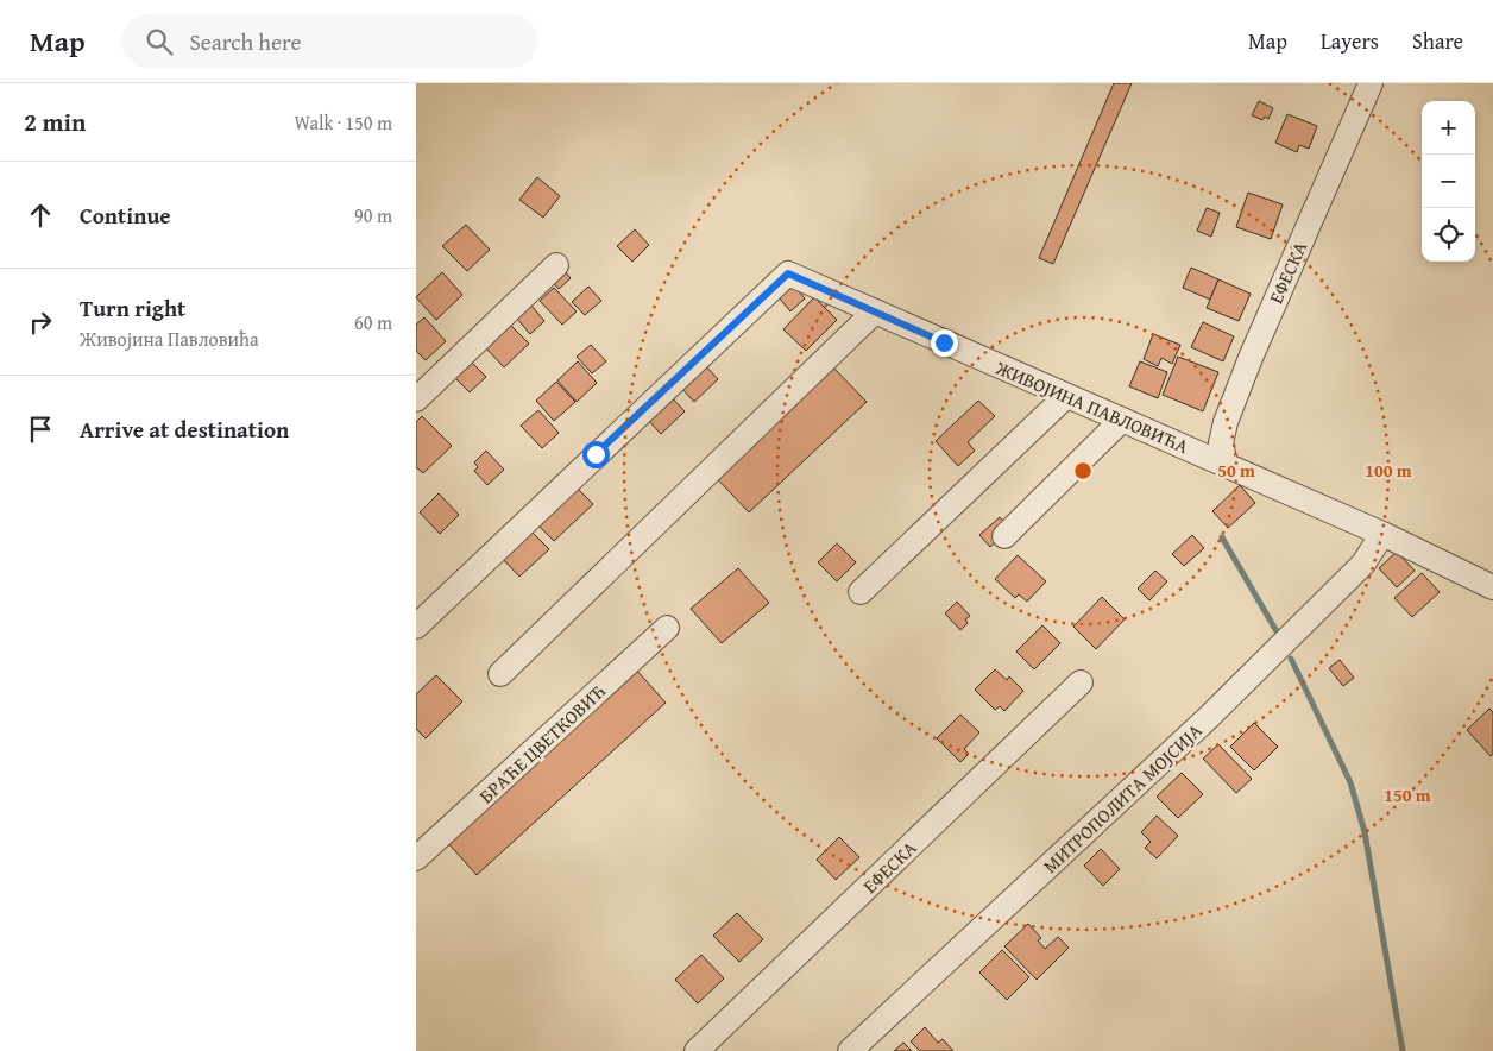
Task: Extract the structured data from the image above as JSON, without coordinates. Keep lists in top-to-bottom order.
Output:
{
  "streets": {
    "street": [
      "ЕФЕСКА",
      "ЖИВОЈИНА ПАВЛОВИЋА",
      "БРАЋЕ ЦВЕТКОВИЋ",
      "МИТРОПОЛИТА МОЈСИЈА"
    ]
  },
  "crossings": [
    ["ЕФЕСКА", "ЖИВОЈИНА ПАВЛОВИЋА"],
    ["ЖИВОЈИНА ПАВЛОВИЋА", "МИТРОПОЛИТА МОЈСИЈА"]
  ],
  "page": {
    "header": "Map",
    "search": "Search here",
    "nav": ["Map", "Layers", "Share"],
    "heading": ["2 min", "Walk · 150 m"],
    "map_buttons": ["+", "−"],
    "list": [
      ["Continue", "90 m"],
      ["Turn right", "Живојина Павловића", "60 m"],
      "Arrive at destination"
    ]
  },
  "rings": ["50 m", "100 m", "150 m"]
}
